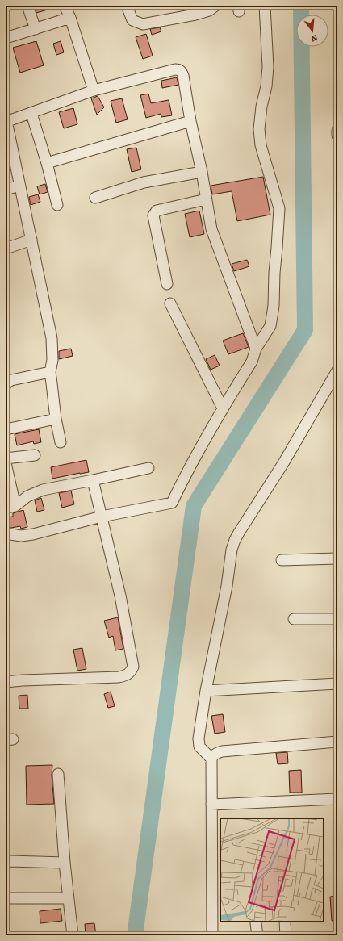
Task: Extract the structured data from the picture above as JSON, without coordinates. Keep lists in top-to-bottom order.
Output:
{
  "north": "bottom"
}
